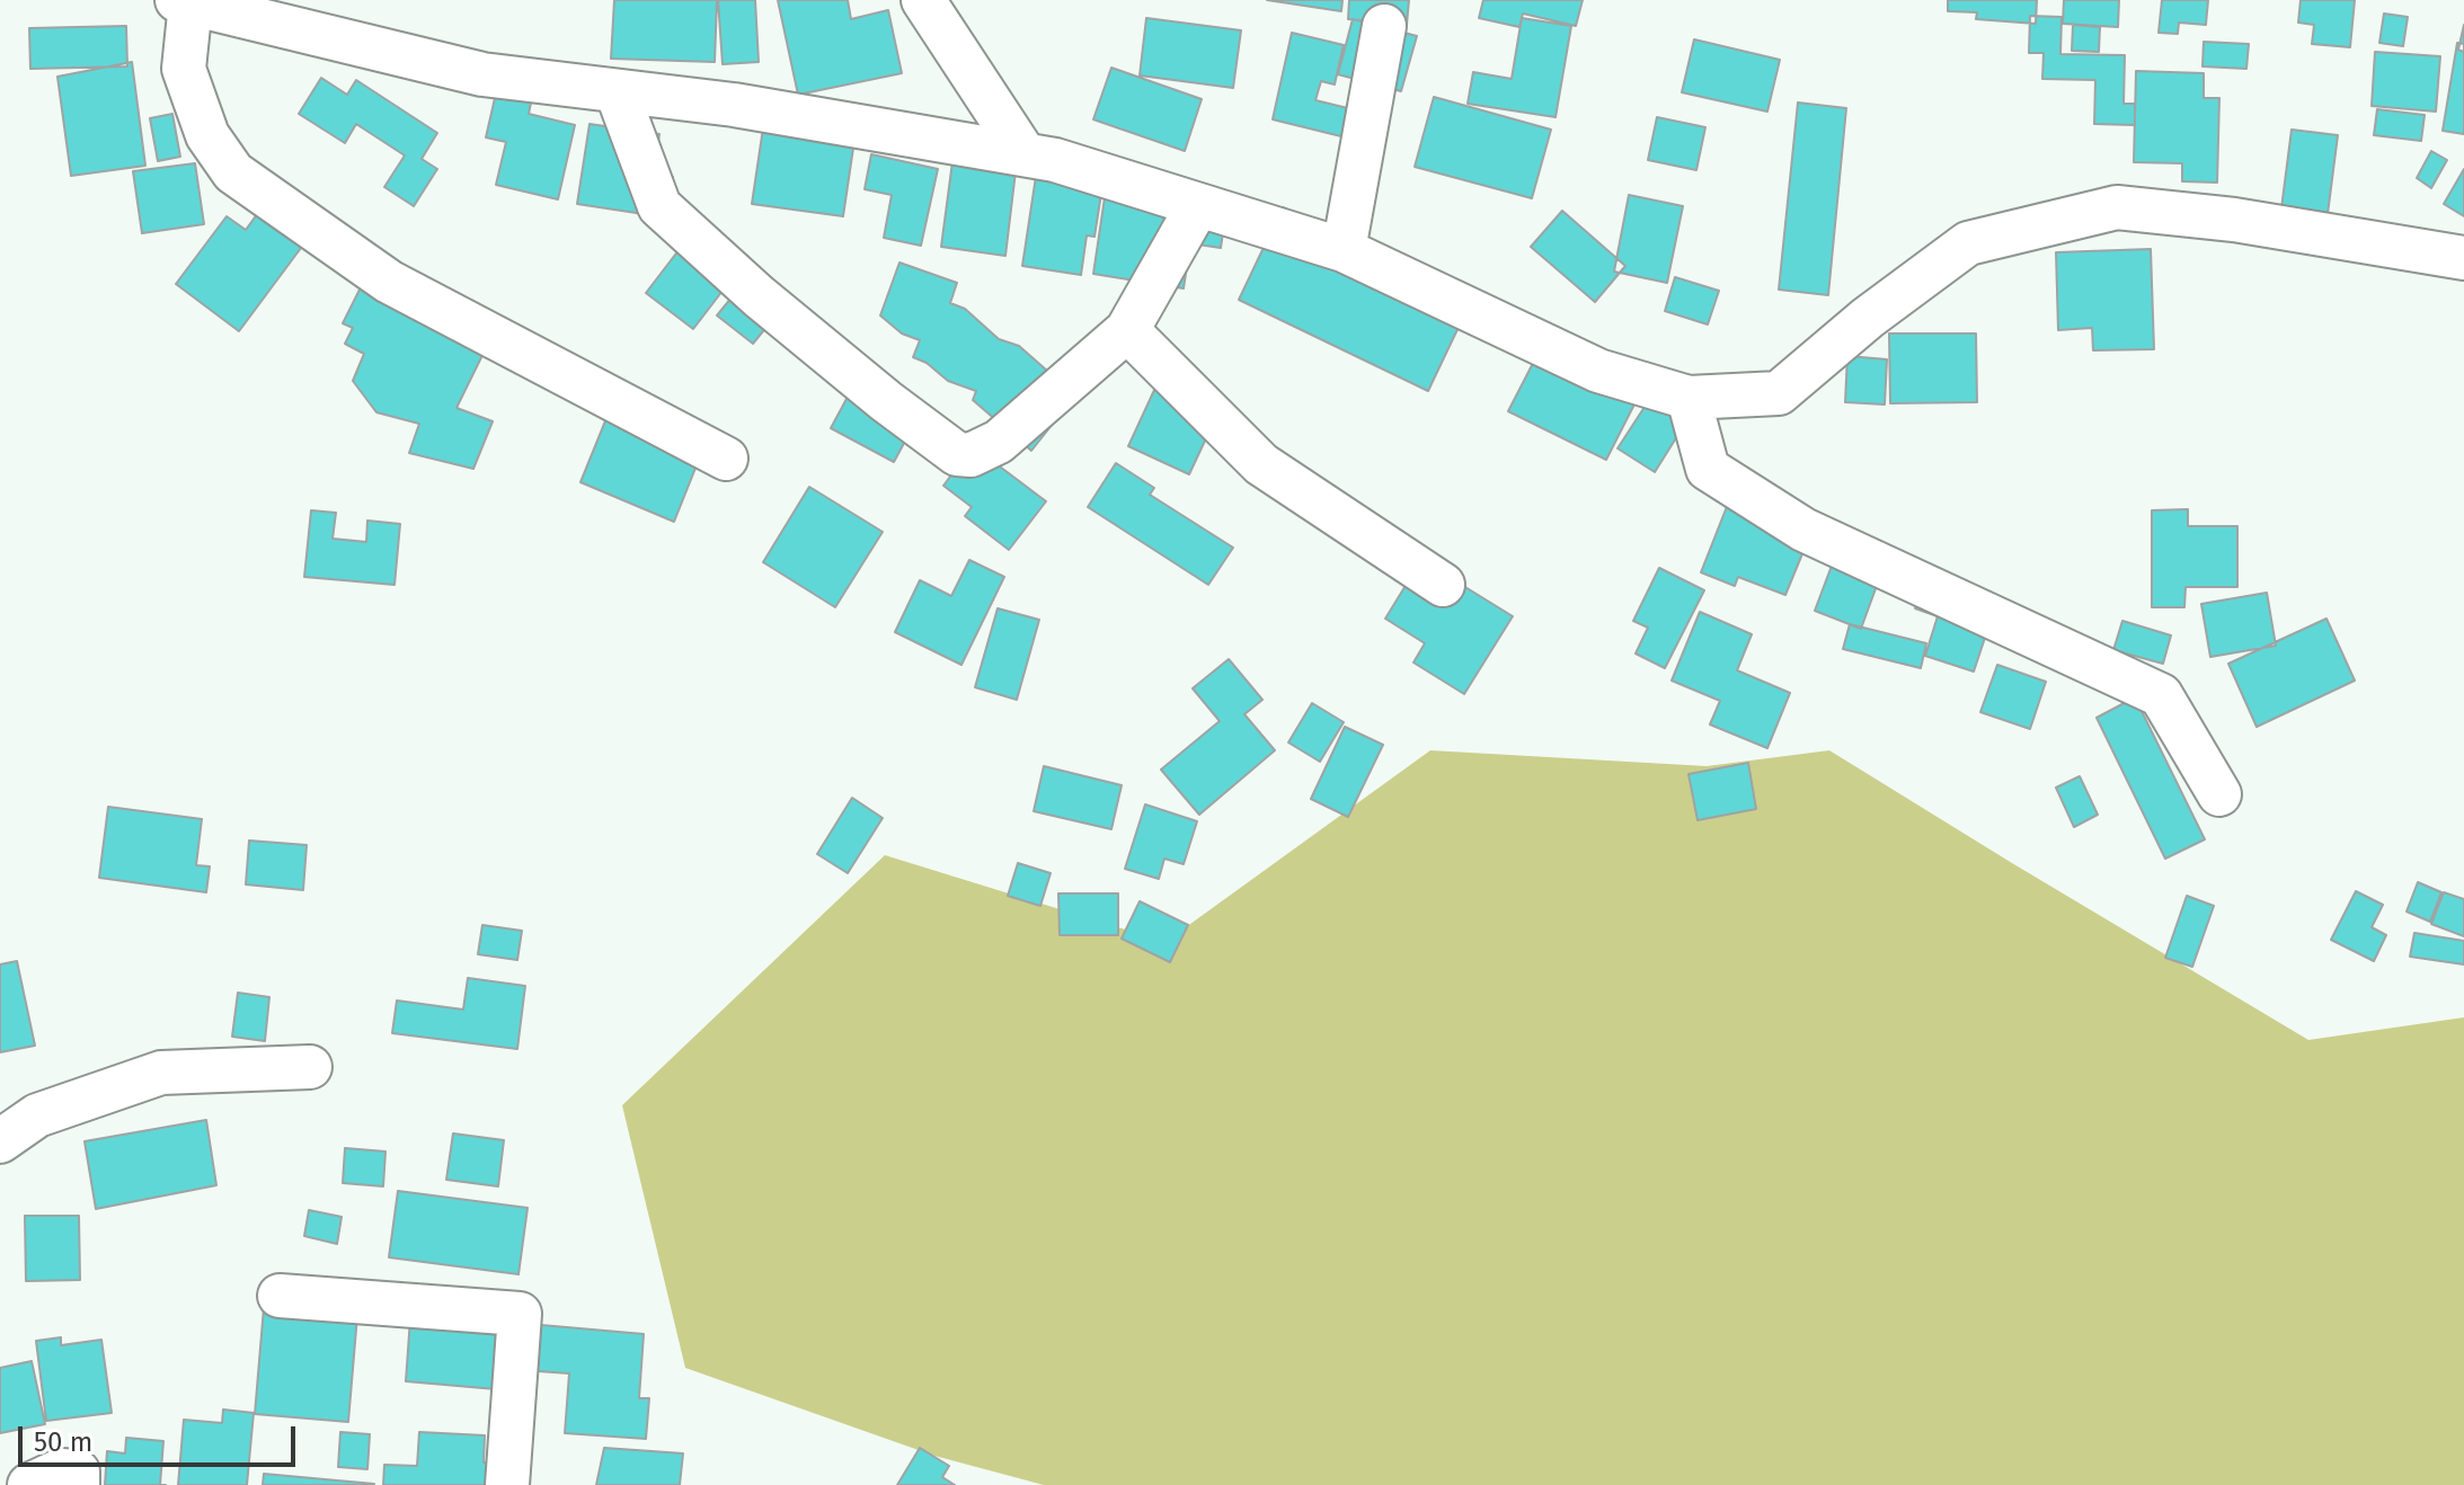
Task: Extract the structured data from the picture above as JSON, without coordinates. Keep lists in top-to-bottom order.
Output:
{
  "scale_bar": "50 m"
}
